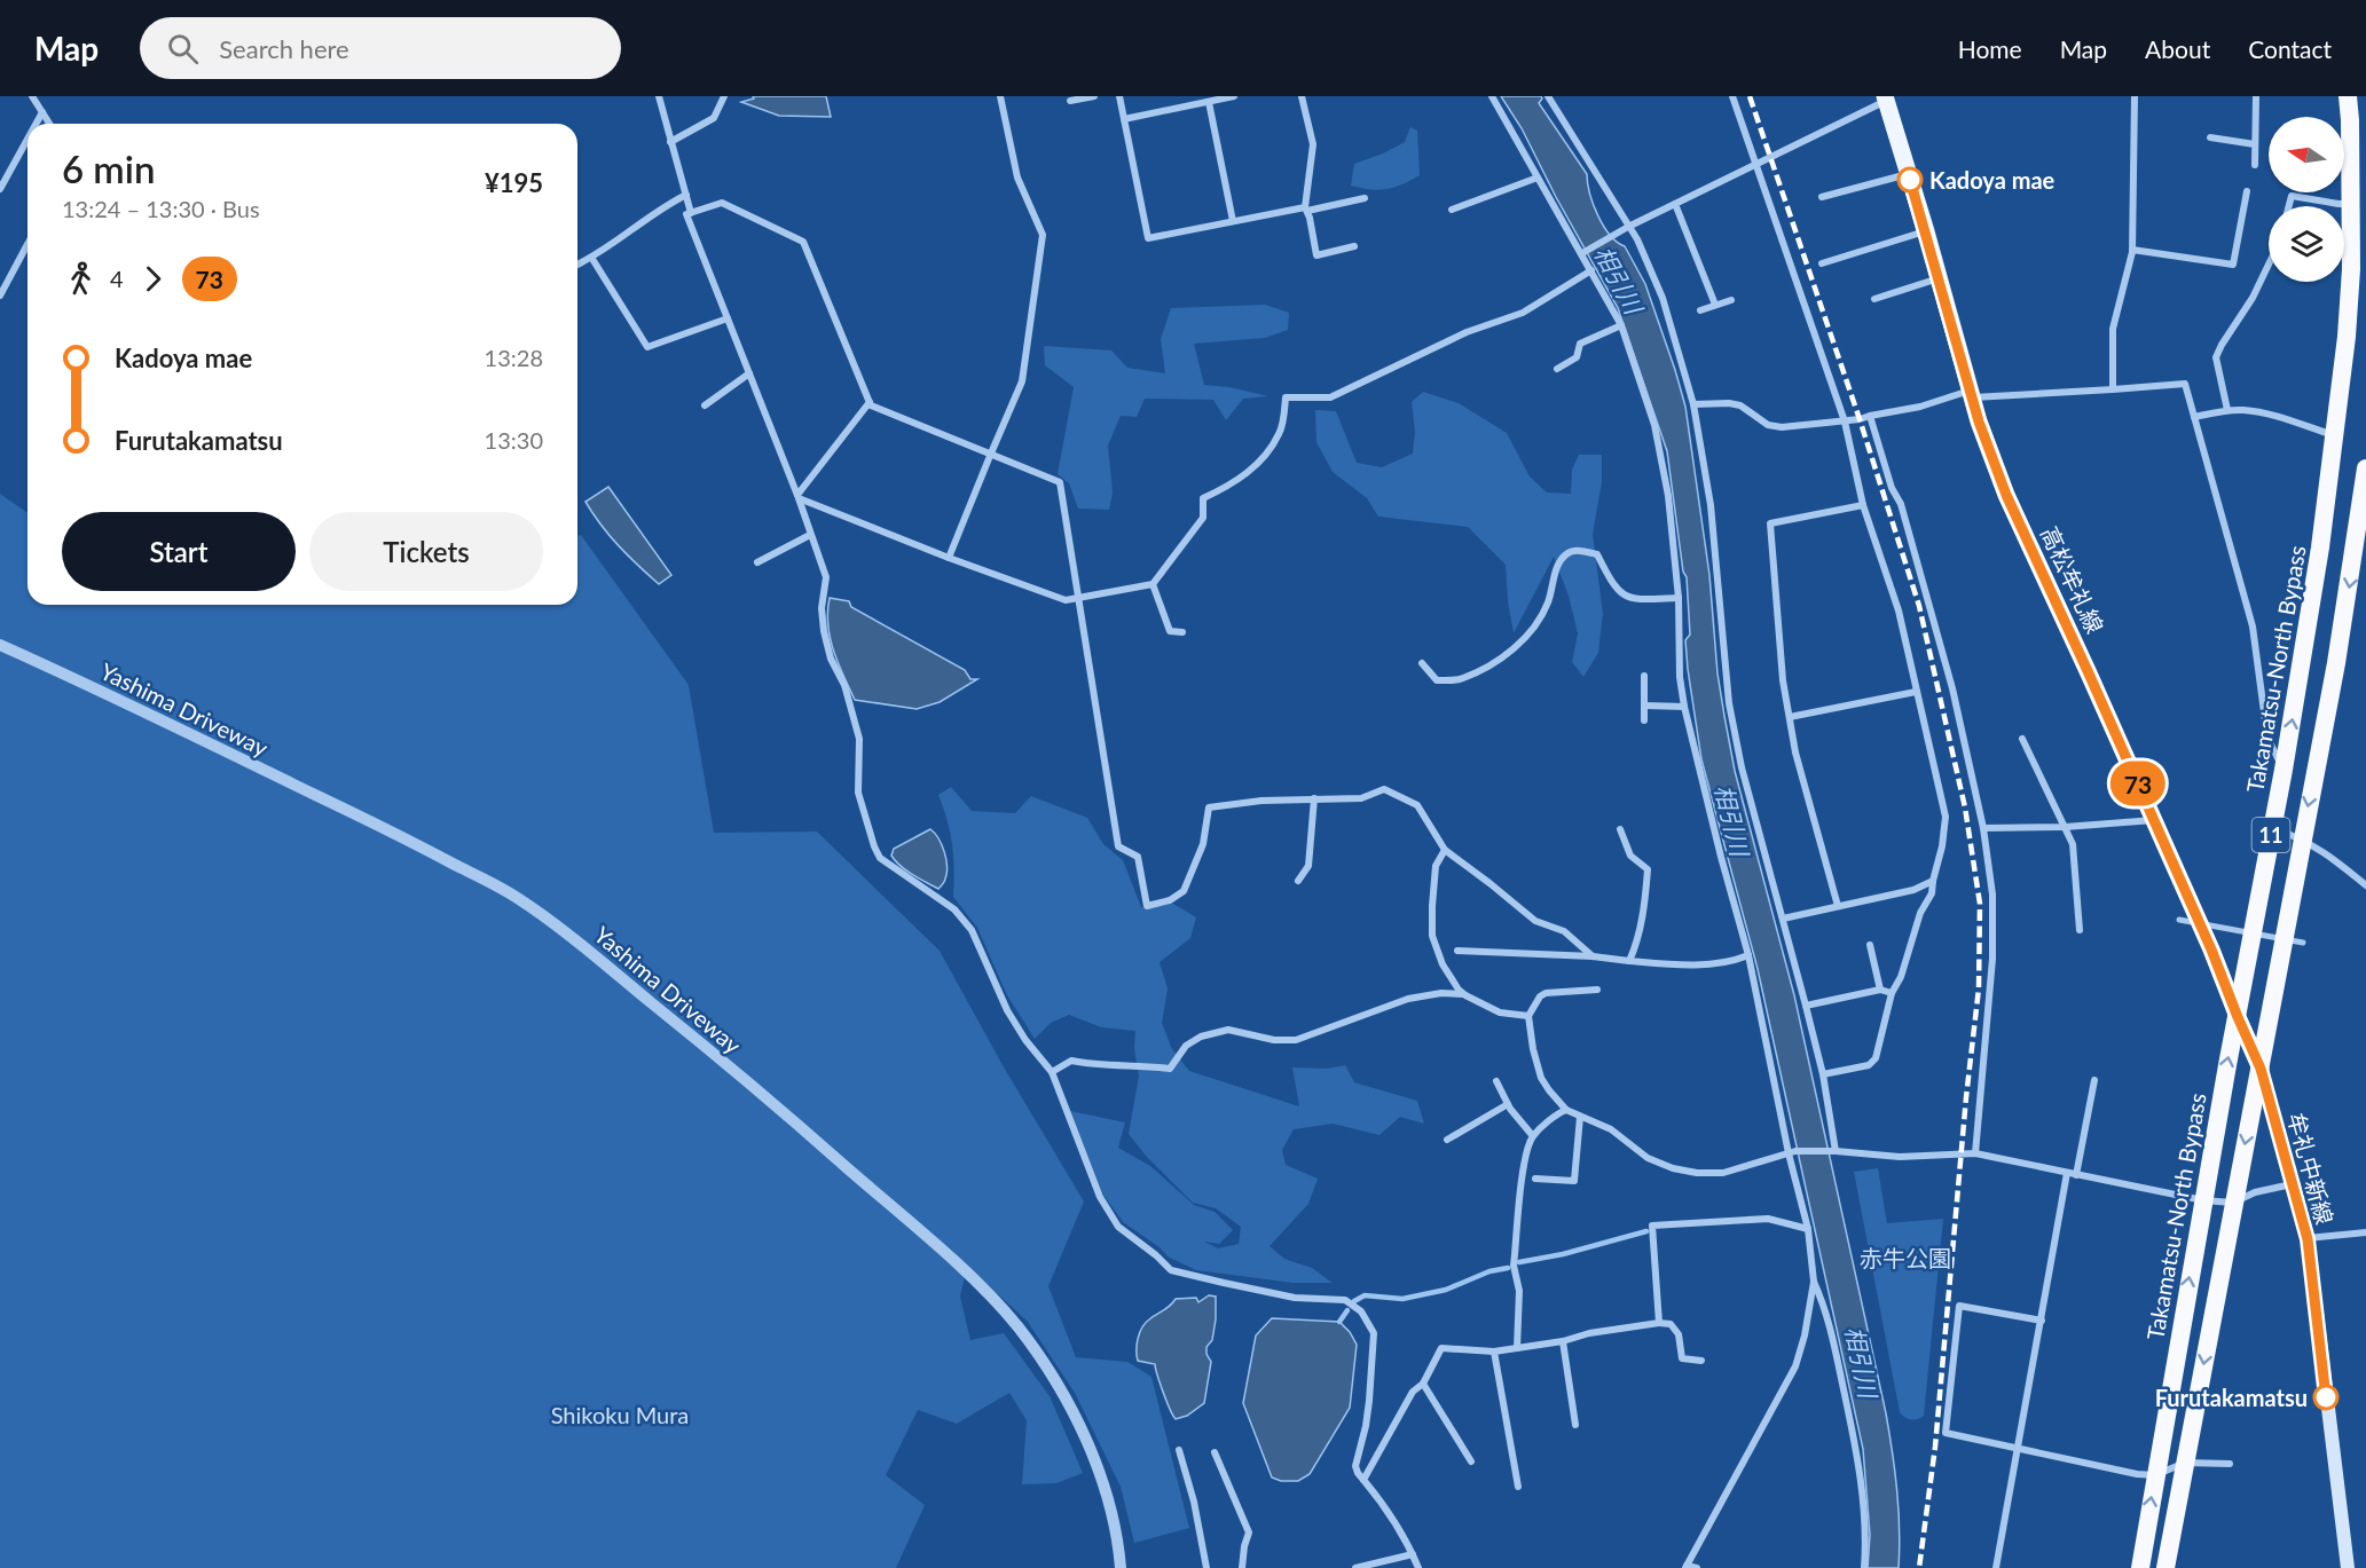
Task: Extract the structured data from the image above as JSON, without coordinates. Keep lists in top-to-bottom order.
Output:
{
  "streets": {
    "highway": ["Takamatsu-North Bypass", "11"],
    "main road": ["高松牟礼線", "牟礼中新線"],
    "street": ["Yashima Driveway"]
  },
  "crossings": [
    ["高松牟礼線", "Takamatsu-North Bypass"],
    ["高松牟礼線", "11"],
    ["高松牟礼線", "牟礼中新線"],
    ["11", "牟礼中新線"]
  ],
  "water": ["相引川"],
  "parks": ["赤牛公園", "Shikoku Mura"],
  "places": ["Kadoya mae", "Furutakamatsu"],
  "lines": ["bus line 73"],
  "north": "left",
  "page": {
    "header": "Map",
    "search": "Search here",
    "nav": [
      "Home",
      "Map",
      "About",
      "Contact"
    ],
    "on_map": "73",
    "heading": ["6 min", "13:24 – 13:30 · Bus", "¥195"],
    "legs": ["4", "73"],
    "list": [
      {
        "name": "Kadoya mae",
        "value": "13:28"
      },
      {
        "name": "Furutakamatsu",
        "value": "13:30"
      }
    ],
    "buttons": ["Start", "Tickets"]
  }
}
